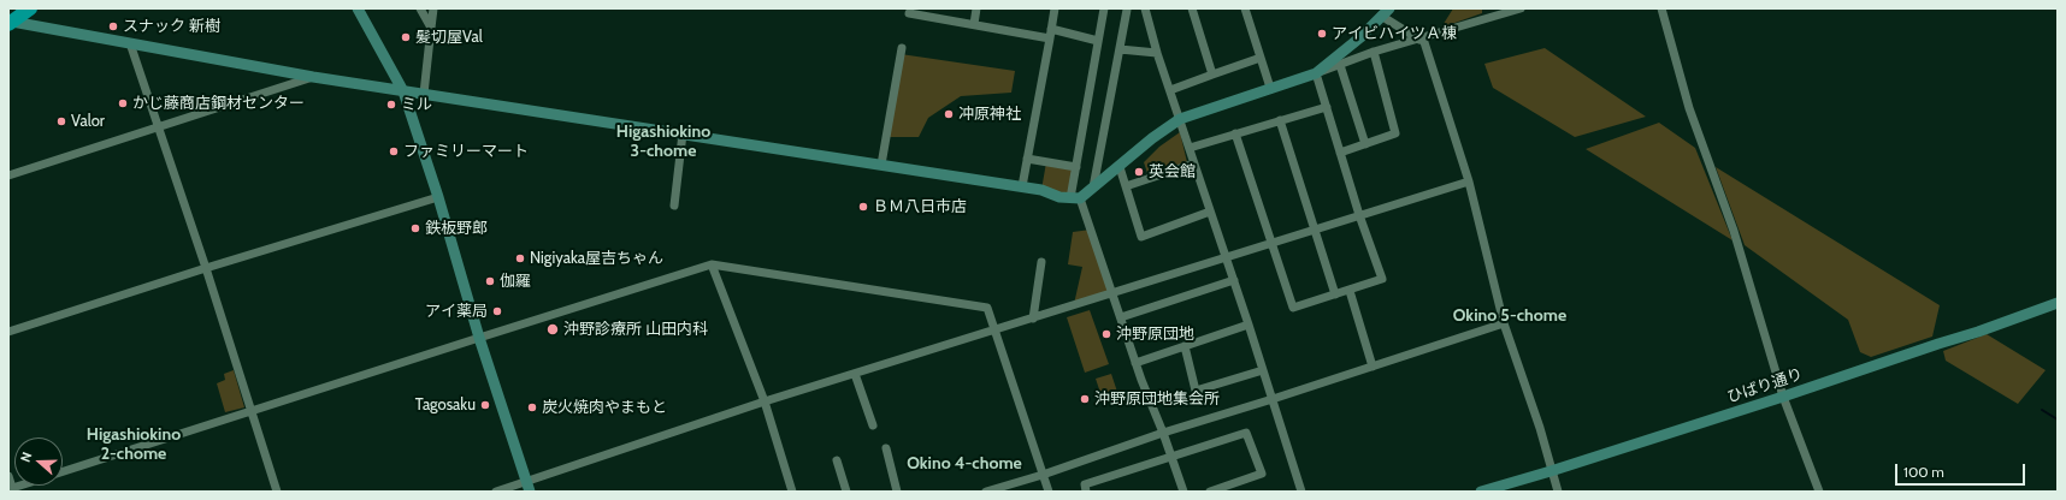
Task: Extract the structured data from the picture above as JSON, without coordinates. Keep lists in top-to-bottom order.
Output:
{
  "streets": {
    "street": ["ひばり通り"]
  },
  "districts": [
    "Higashiokino 3-chome",
    "Okino 5-chome",
    "Higashiokino 2-chome",
    "Okino 4-chome"
  ],
  "places": [
    "スナック 新樹",
    "アイビハイツＡ棟",
    "髪切屋Val",
    "かじ藤商店鋼材センター",
    "ミル",
    "冲原神社",
    "Valor",
    "ファミリーマート",
    "英会館",
    "ＢＭ八日市店",
    "鉄板野郎",
    "Nigiyaka屋吉ちゃん",
    "伽羅",
    "アイ薬局",
    "沖野診療所 山田内科",
    "沖野原団地",
    "沖野原団地集会所",
    "Tagosaku",
    "炭火焼肉やまもと"
  ],
  "scale_bar": "100 m",
  "north": "left"
}
